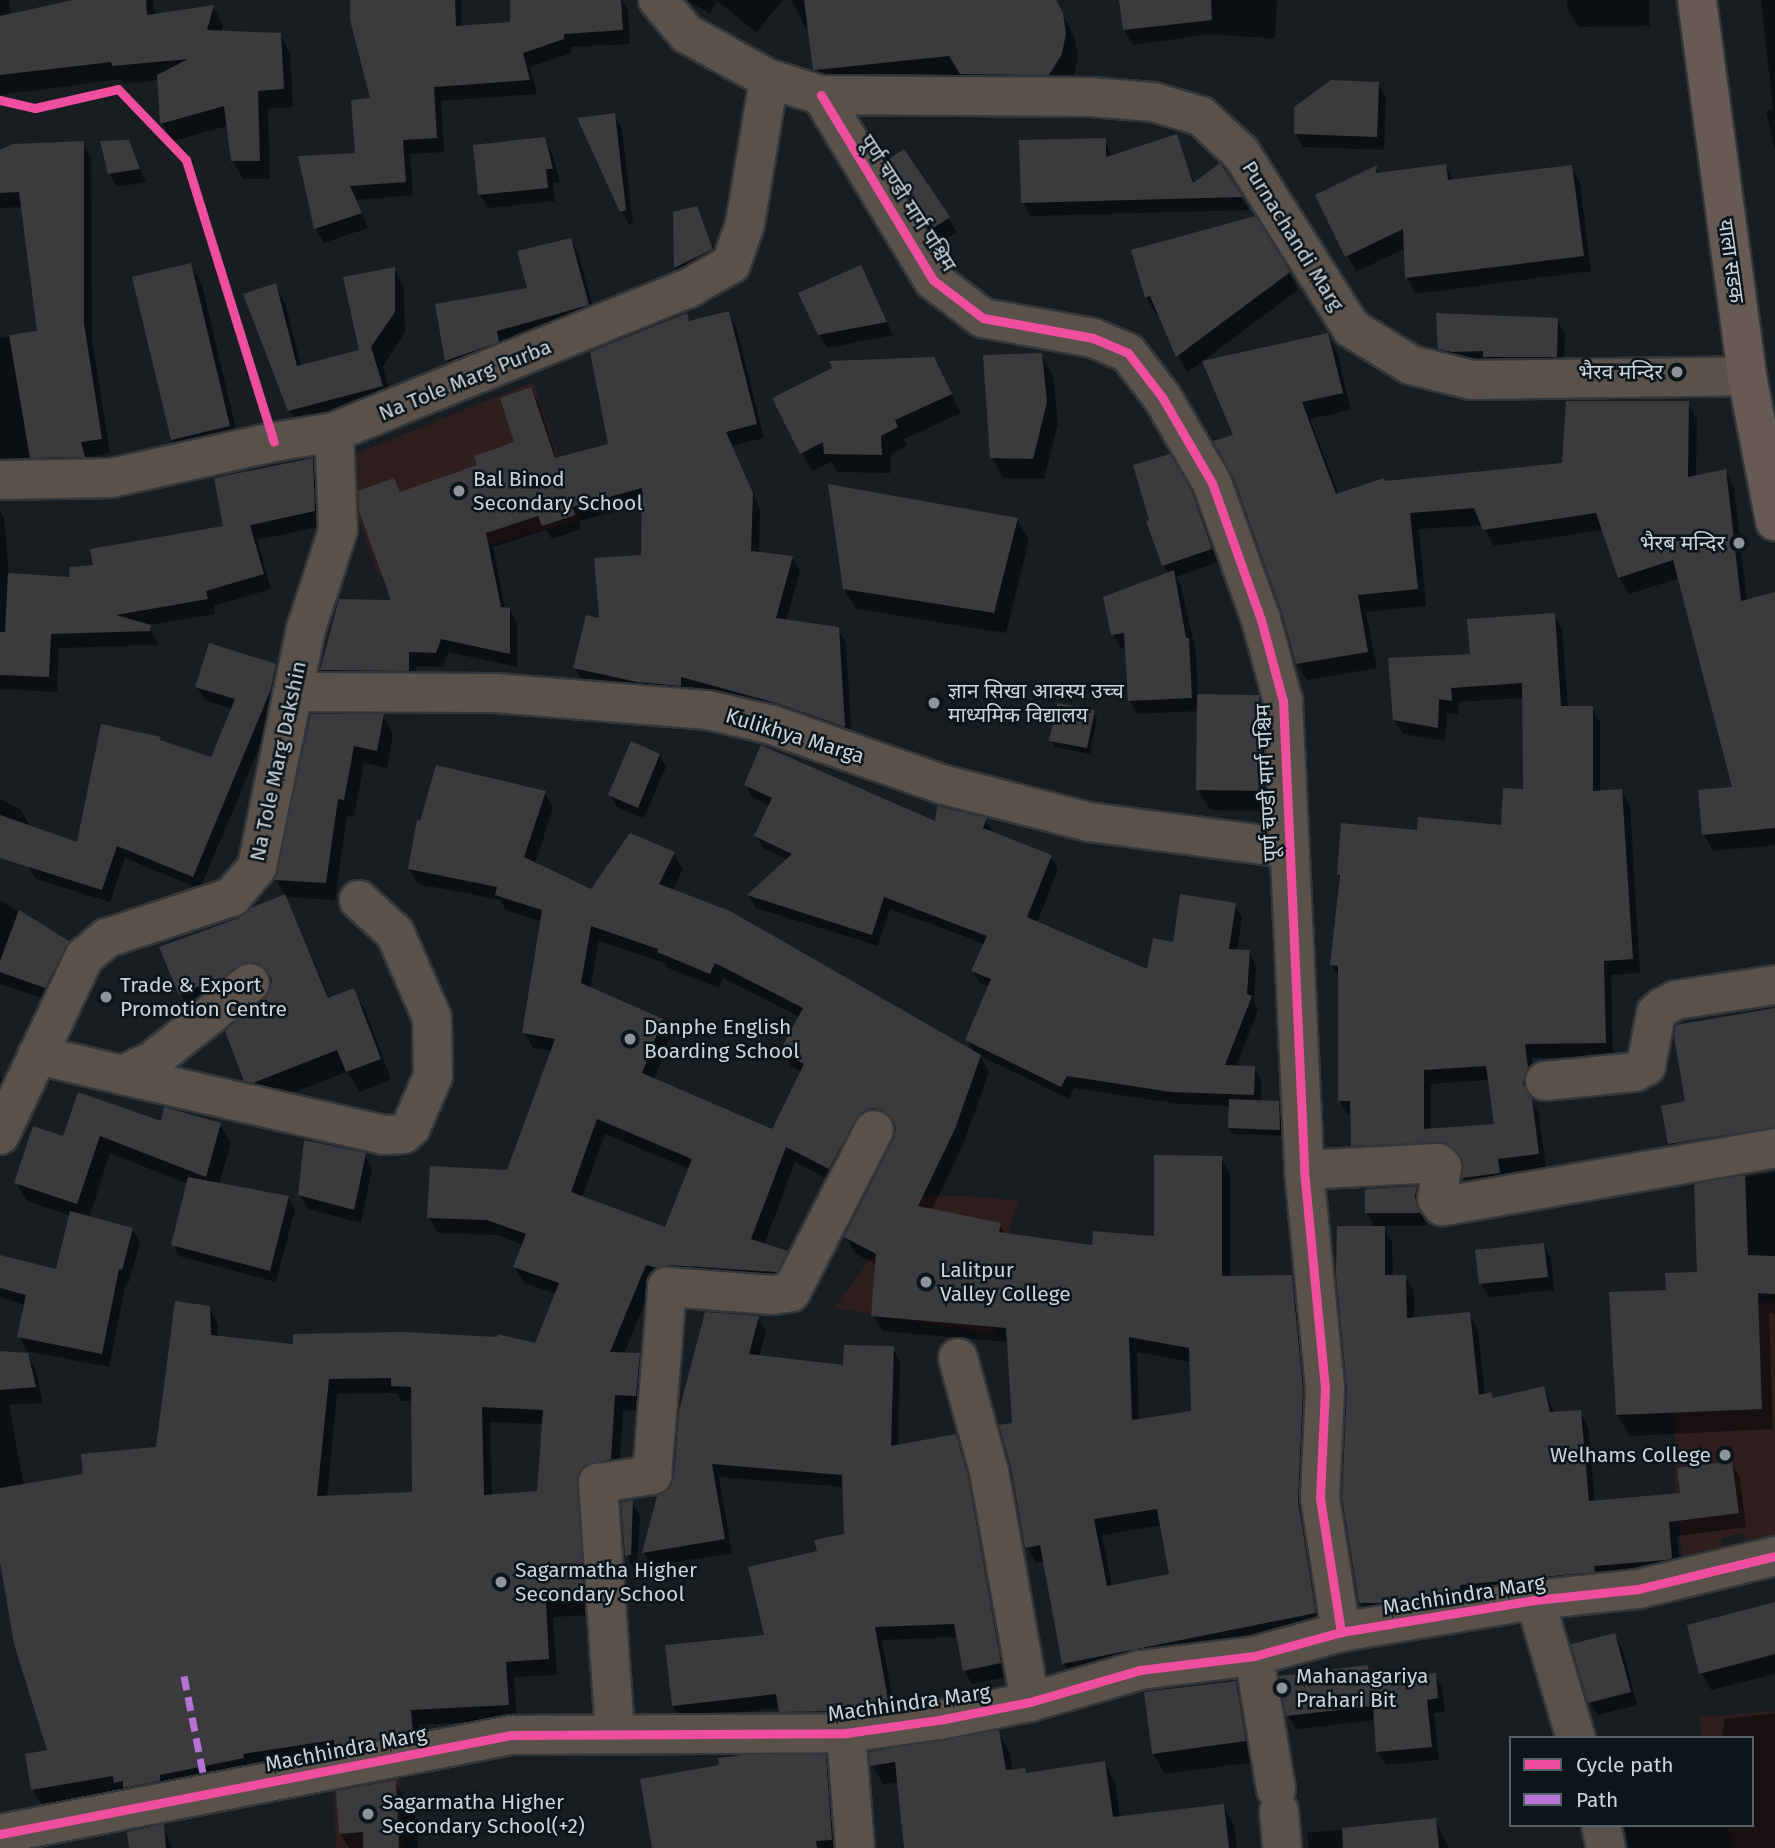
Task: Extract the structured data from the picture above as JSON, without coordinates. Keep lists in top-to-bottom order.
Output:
{
  "streets": {
    "main road": ["याला सडक"],
    "street": [
      "पूर्ण चण्डी मार्ग पश्चिम",
      "Purnachandi Marg",
      "Na Tole Marg Purba",
      "Kulikhya Marga",
      "Na Tole Marg Dakshin",
      "Machhindra Marg"
    ]
  },
  "crossings": [
    ["पूर्ण चण्डी मार्ग पश्चिम", "Purnachandi Marg"],
    ["पूर्ण चण्डी मार्ग पश्चिम", "Kulikhya Marga"],
    ["पूर्ण चण्डी मार्ग पश्चिम", "Machhindra Marg"],
    ["Purnachandi Marg", "याला सडक"],
    ["Purnachandi Marg", "Na Tole Marg Purba"],
    ["Na Tole Marg Purba", "Na Tole Marg Dakshin"],
    ["Kulikhya Marga", "Na Tole Marg Dakshin"]
  ],
  "places": [
    "भैरव मन्दिर",
    "Bal Binod Secondary School",
    "भैरब मन्दिर",
    "ज्ञान सिखा आवस्य उच्च माध्यमिक विद्यालय",
    "Trade & Export Promotion Centre",
    "Danphe English Boarding School",
    "Lalitpur Valley College",
    "Welhams College",
    "Sagarmatha Higher Secondary School",
    "Mahanagariya Prahari Bit",
    "Sagarmatha Higher Secondary School(+2)"
  ],
  "legend": ["Cycle path", "Path"]
}
